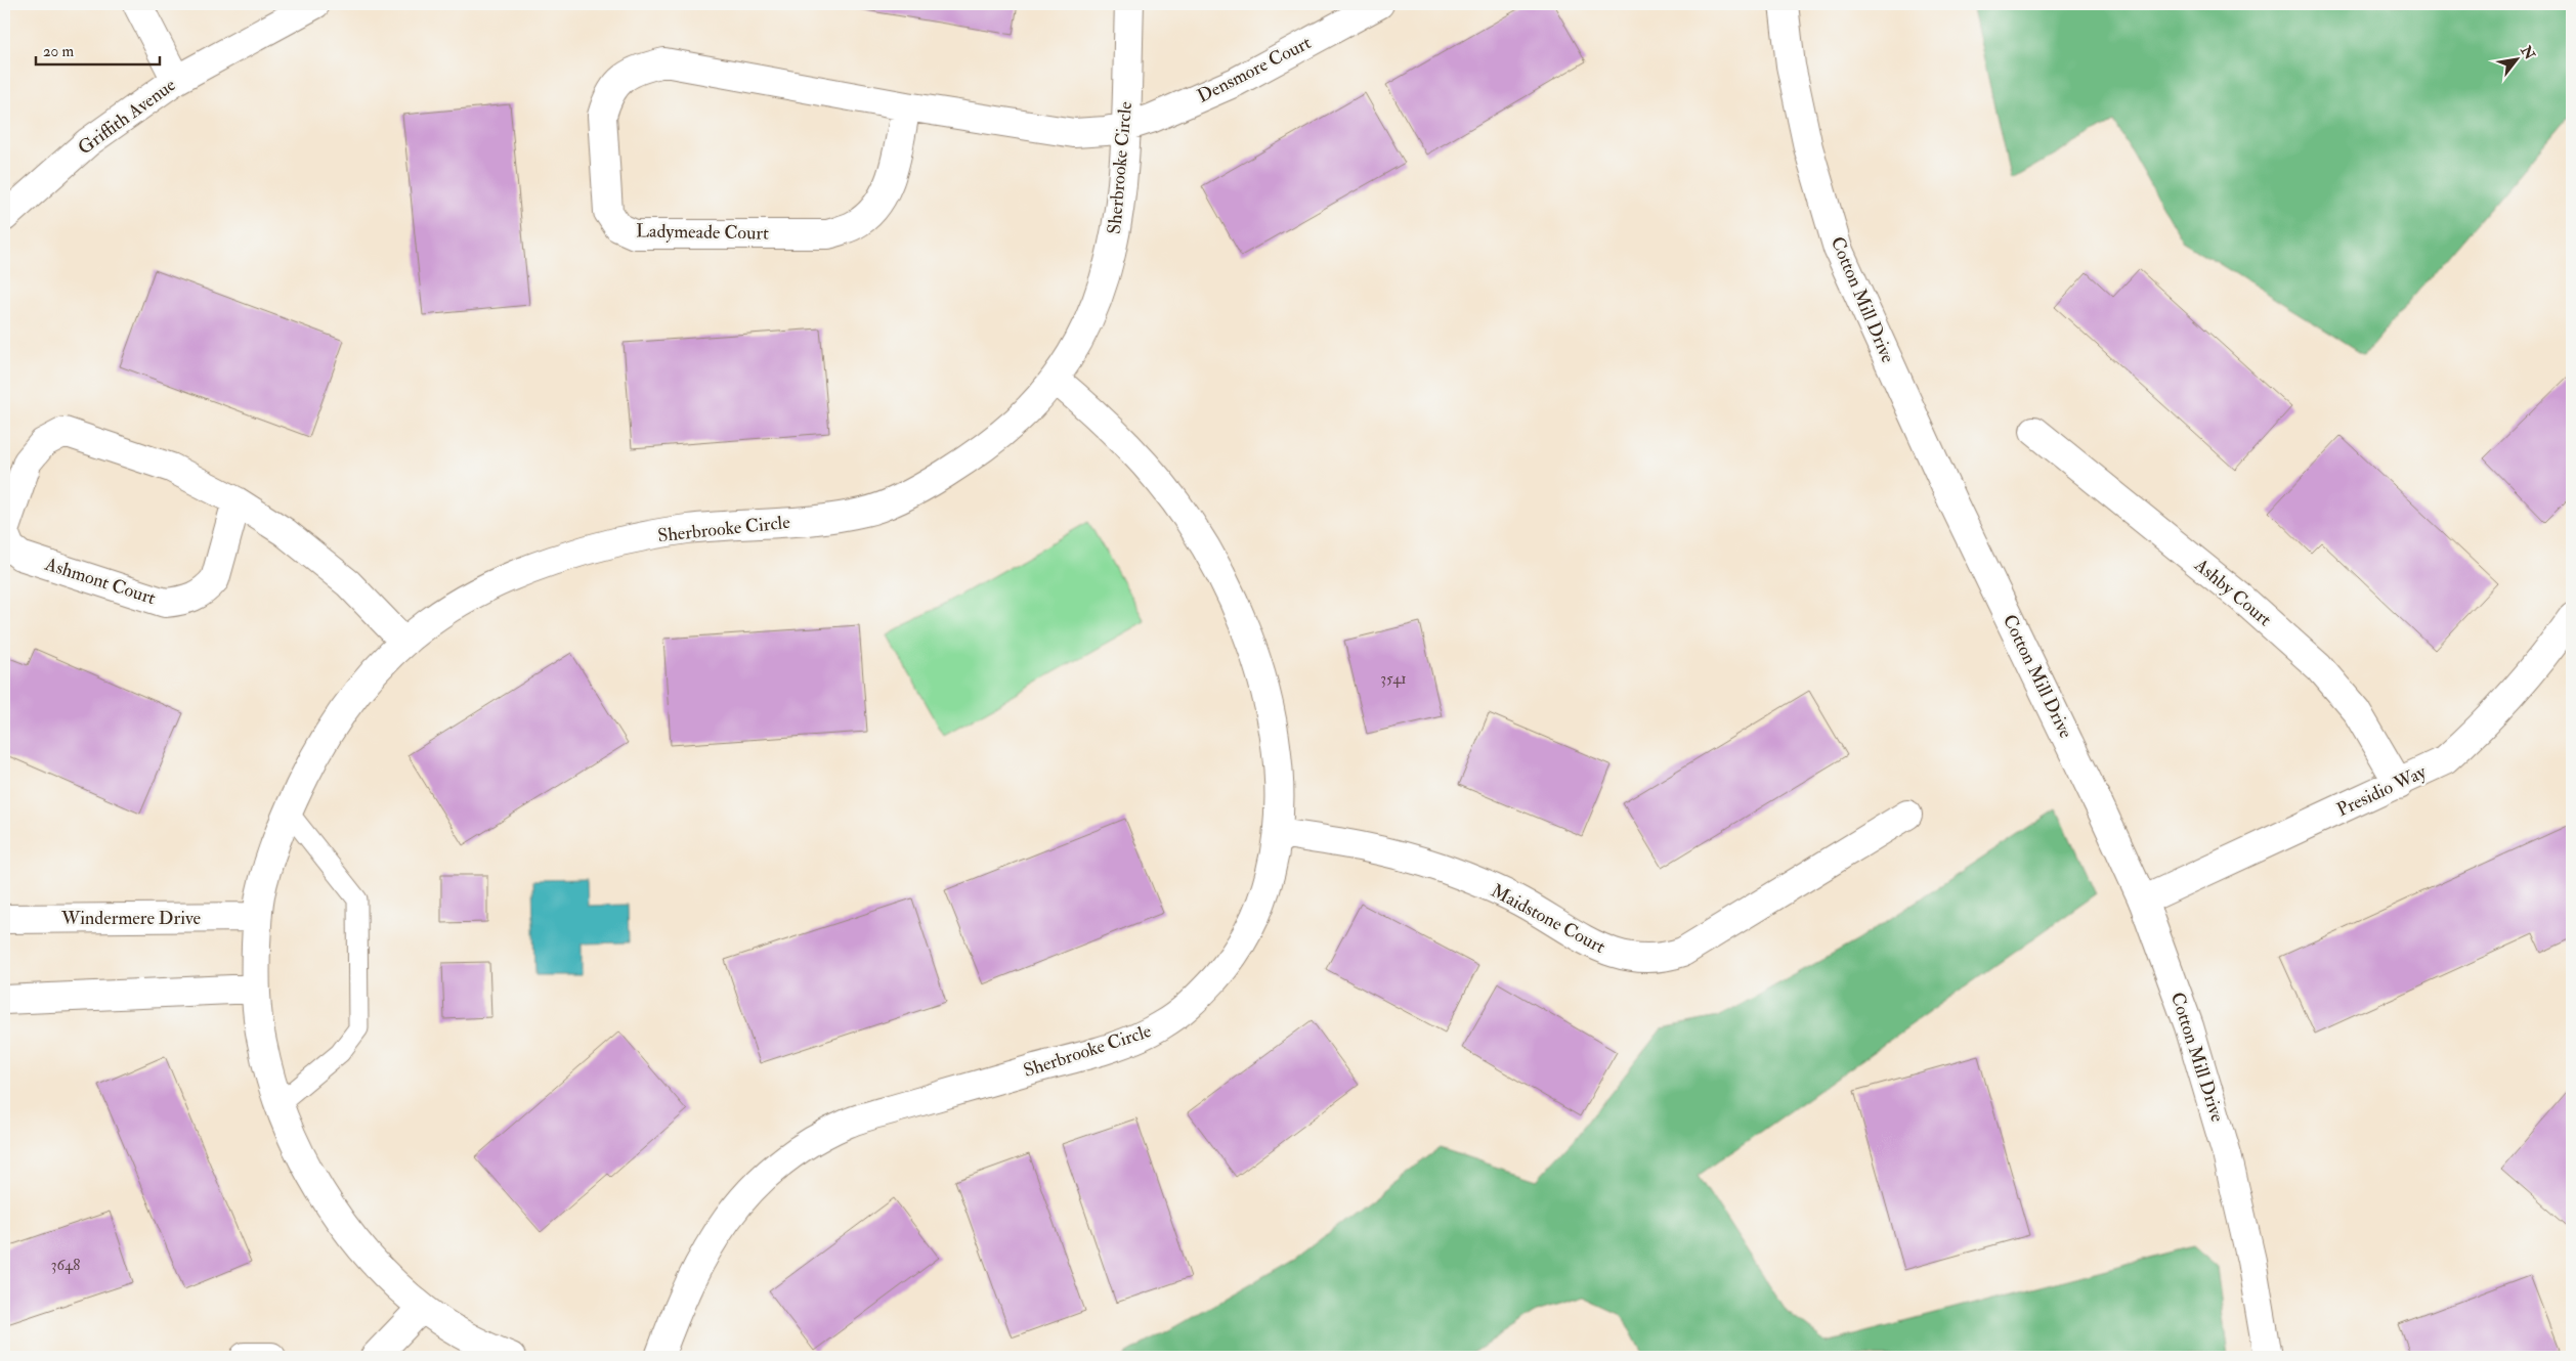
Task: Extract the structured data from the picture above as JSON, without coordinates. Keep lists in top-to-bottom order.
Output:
{
  "streets": {
    "street": [
      "Densmore Court",
      "Griffith Avenue",
      "Sherbrooke Circle",
      "Ladymeade Court",
      "Cotton Mill Drive",
      "Ashmont Court",
      "Ashby Court",
      "Presidio Way",
      "Windermere Drive",
      "Maidstone Court"
    ]
  },
  "crossings": [
    ["Densmore Court", "Sherbrooke Circle"],
    ["Densmore Court", "Ladymeade Court"],
    ["Sherbrooke Circle", "Ladymeade Court"],
    ["Sherbrooke Circle", "Ashmont Court"],
    ["Sherbrooke Circle", "Windermere Drive"],
    ["Sherbrooke Circle", "Maidstone Court"],
    ["Cotton Mill Drive", "Presidio Way"],
    ["Ashby Court", "Presidio Way"]
  ],
  "house_numbers": ["3541", "3648"],
  "scale_bar": "20 m",
  "north": "top right"
}
